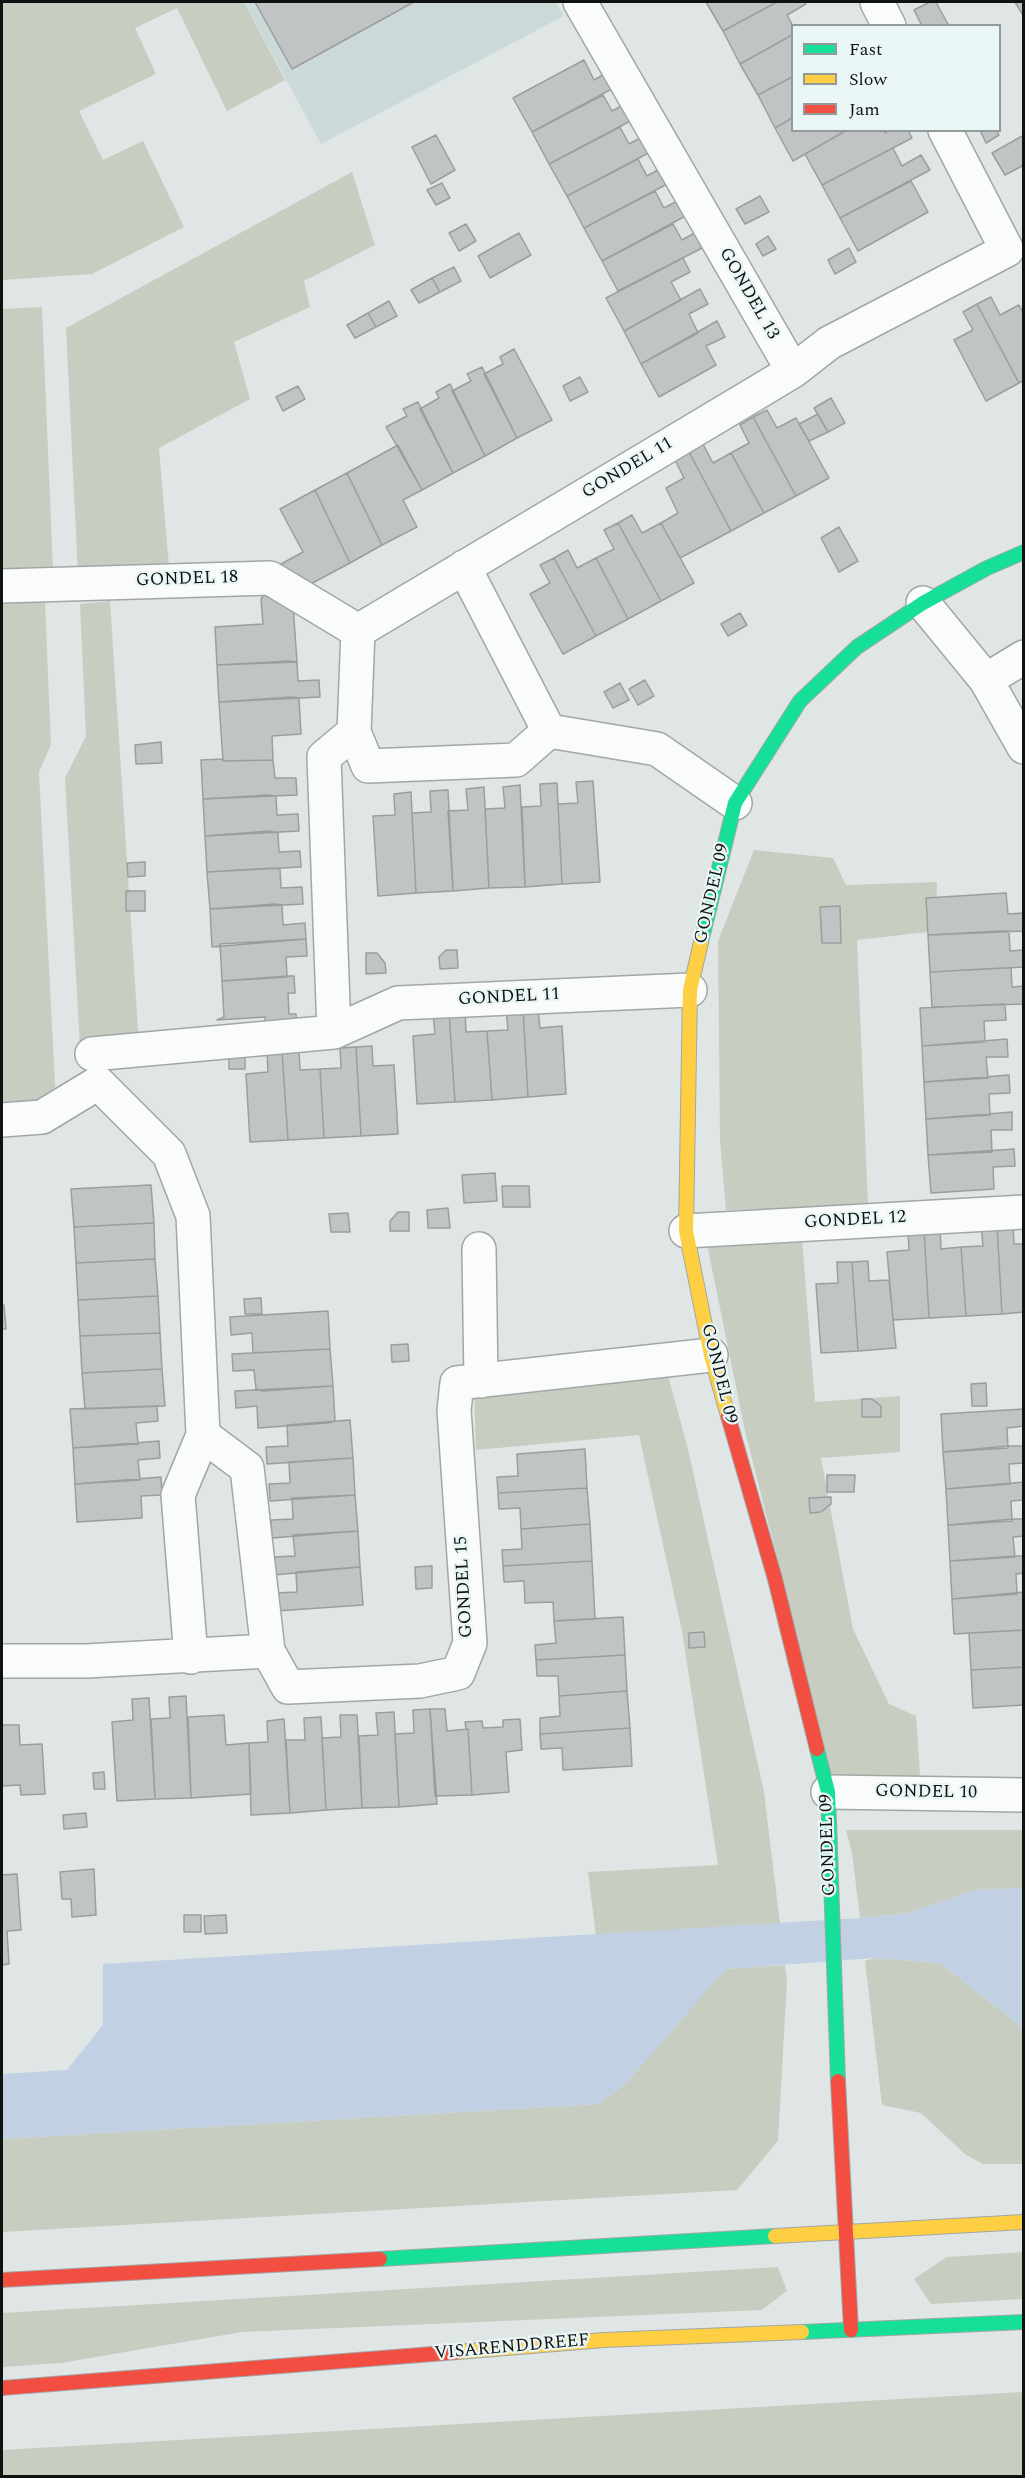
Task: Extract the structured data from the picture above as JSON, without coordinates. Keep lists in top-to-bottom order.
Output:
{
  "streets": {
    "main road": ["GONDEL 09", "VISARENDDREEF"],
    "street": [
      "GONDEL 13",
      "GONDEL 11",
      "GONDEL 18",
      "GONDEL 12",
      "GONDEL 15",
      "GONDEL 10"
    ]
  },
  "crossings": [
    ["GONDEL 13", "GONDEL 11"],
    ["GONDEL 11", "GONDEL 18"],
    ["GONDEL 11", "GONDEL 09"],
    ["GONDEL 09", "GONDEL 12"],
    ["GONDEL 09", "GONDEL 15"],
    ["GONDEL 09", "GONDEL 10"],
    ["GONDEL 09", "VISARENDDREEF"]
  ],
  "legend": ["Fast", "Slow", "Jam"]
}
